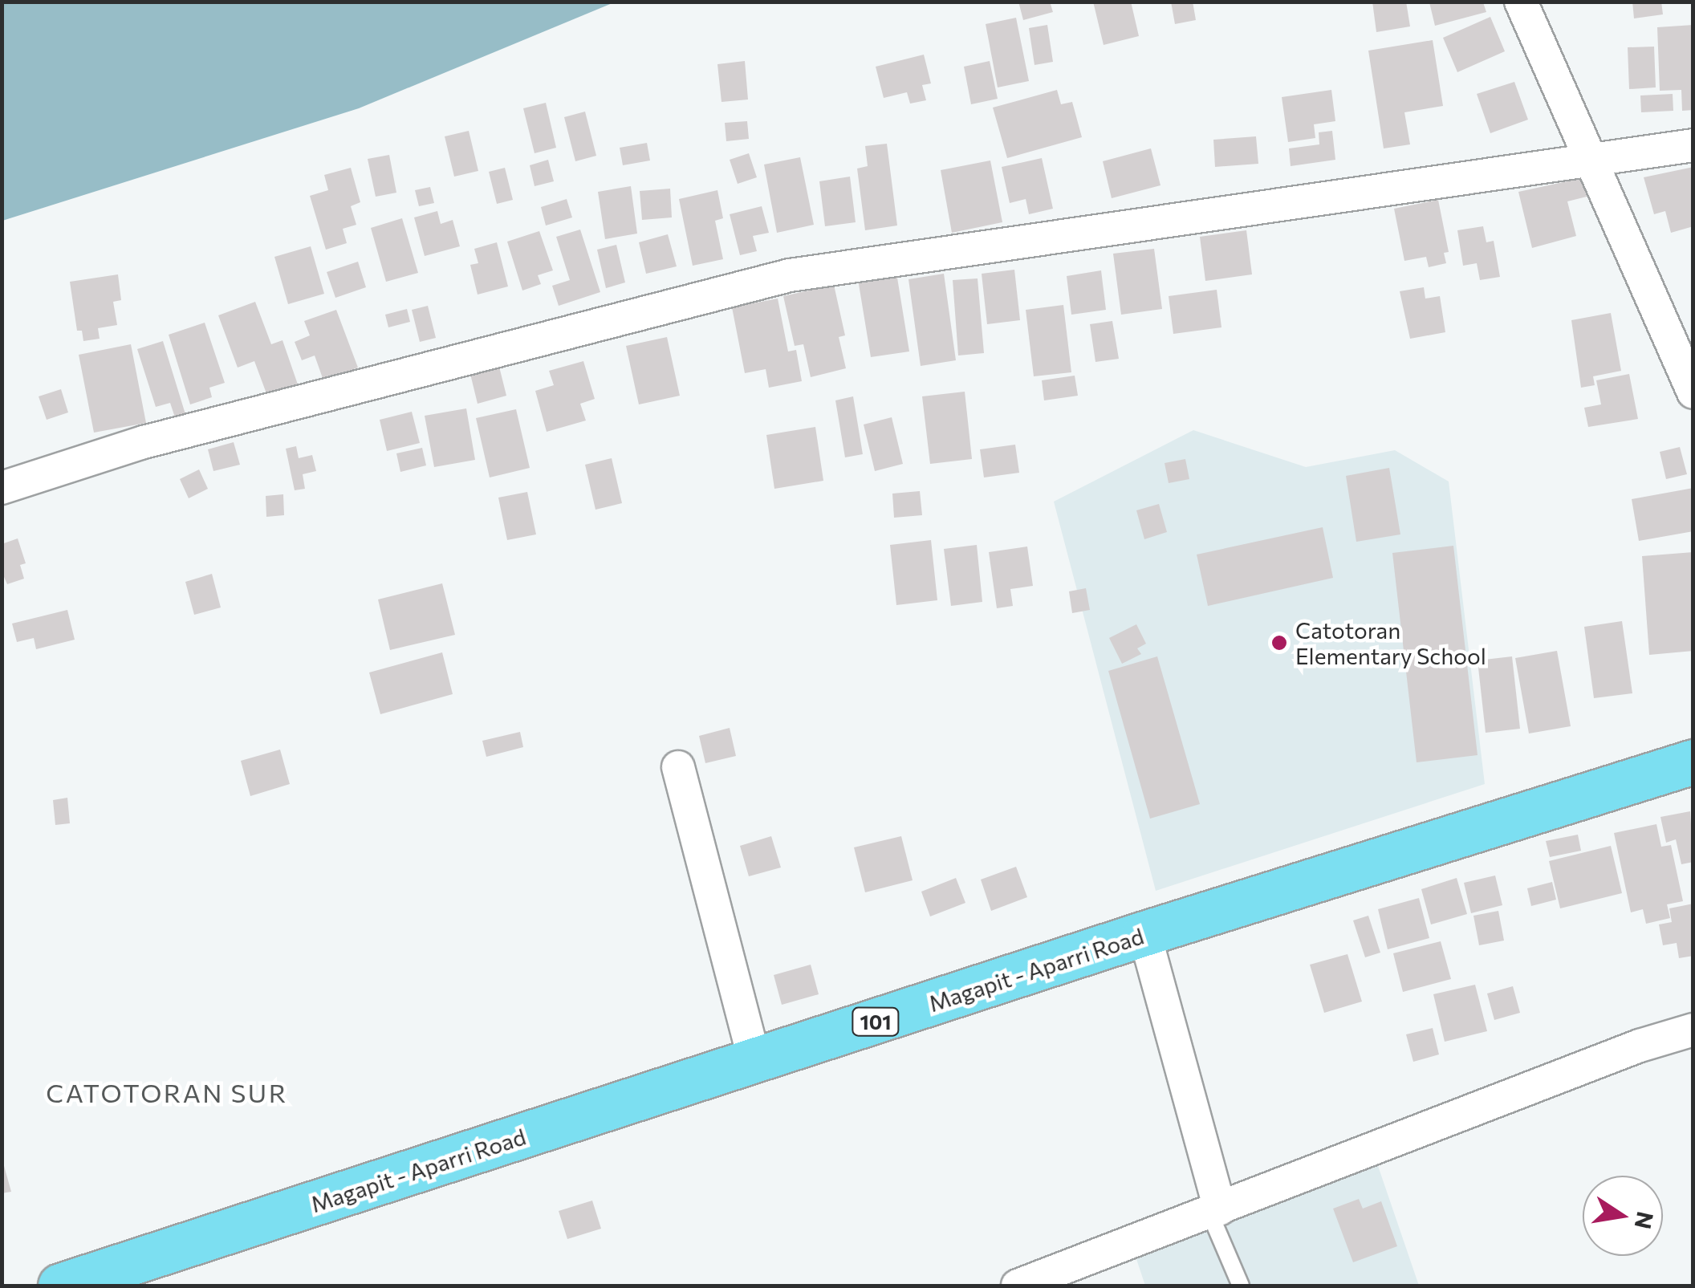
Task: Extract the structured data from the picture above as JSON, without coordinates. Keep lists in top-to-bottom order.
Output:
{
  "streets": {
    "main road": ["Magapit - Aparri Road", "101"]
  },
  "districts": ["CATOTORAN SUR"],
  "places": ["Catotoran Elementary School"],
  "north": "right"
}
